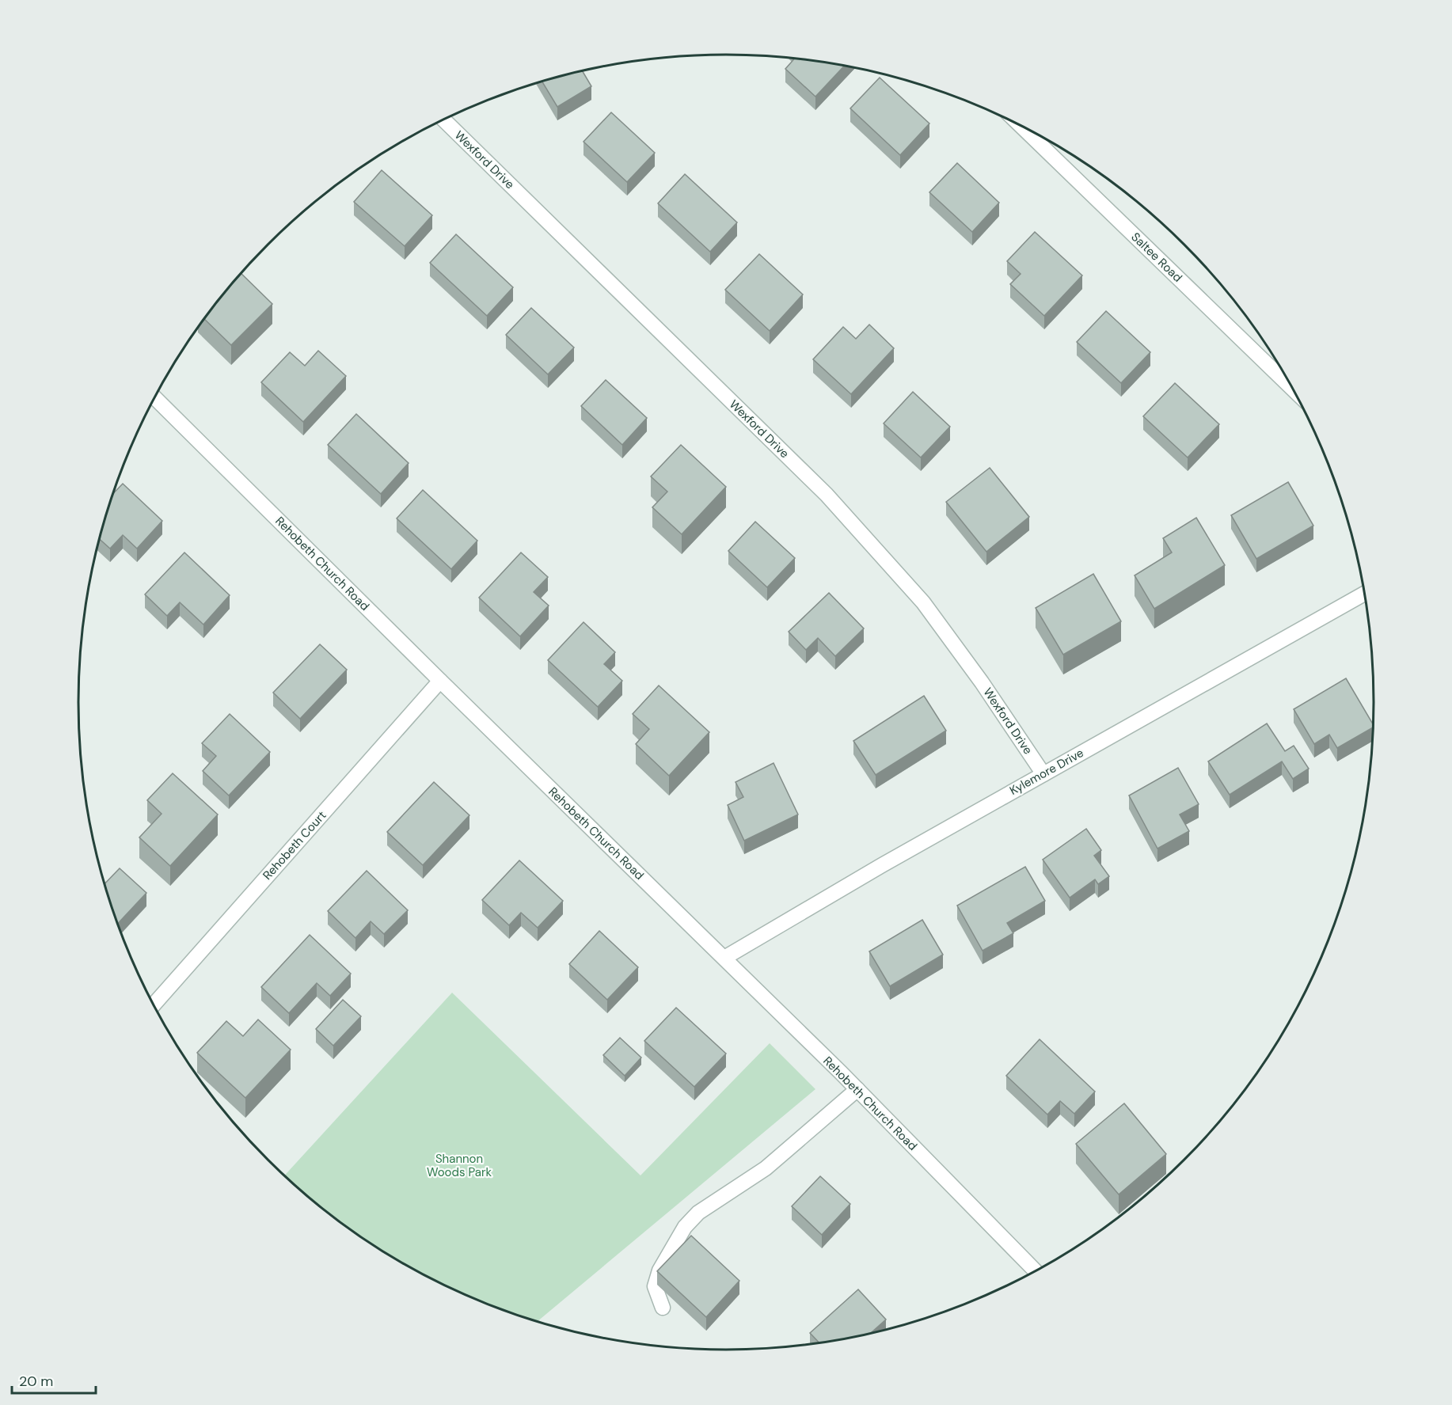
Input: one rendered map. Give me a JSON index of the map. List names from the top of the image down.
{
  "streets": {
    "street": [
      "Wexford Drive",
      "Saltee Road",
      "Rehobeth Church Road",
      "Kylemore Drive",
      "Rehobeth Court"
    ]
  },
  "crossings": [
    ["Wexford Drive", "Kylemore Drive"],
    ["Rehobeth Church Road", "Kylemore Drive"],
    ["Rehobeth Church Road", "Rehobeth Court"]
  ],
  "parks": ["Shannon Woods Park"],
  "scale_bar": "20 m"
}
